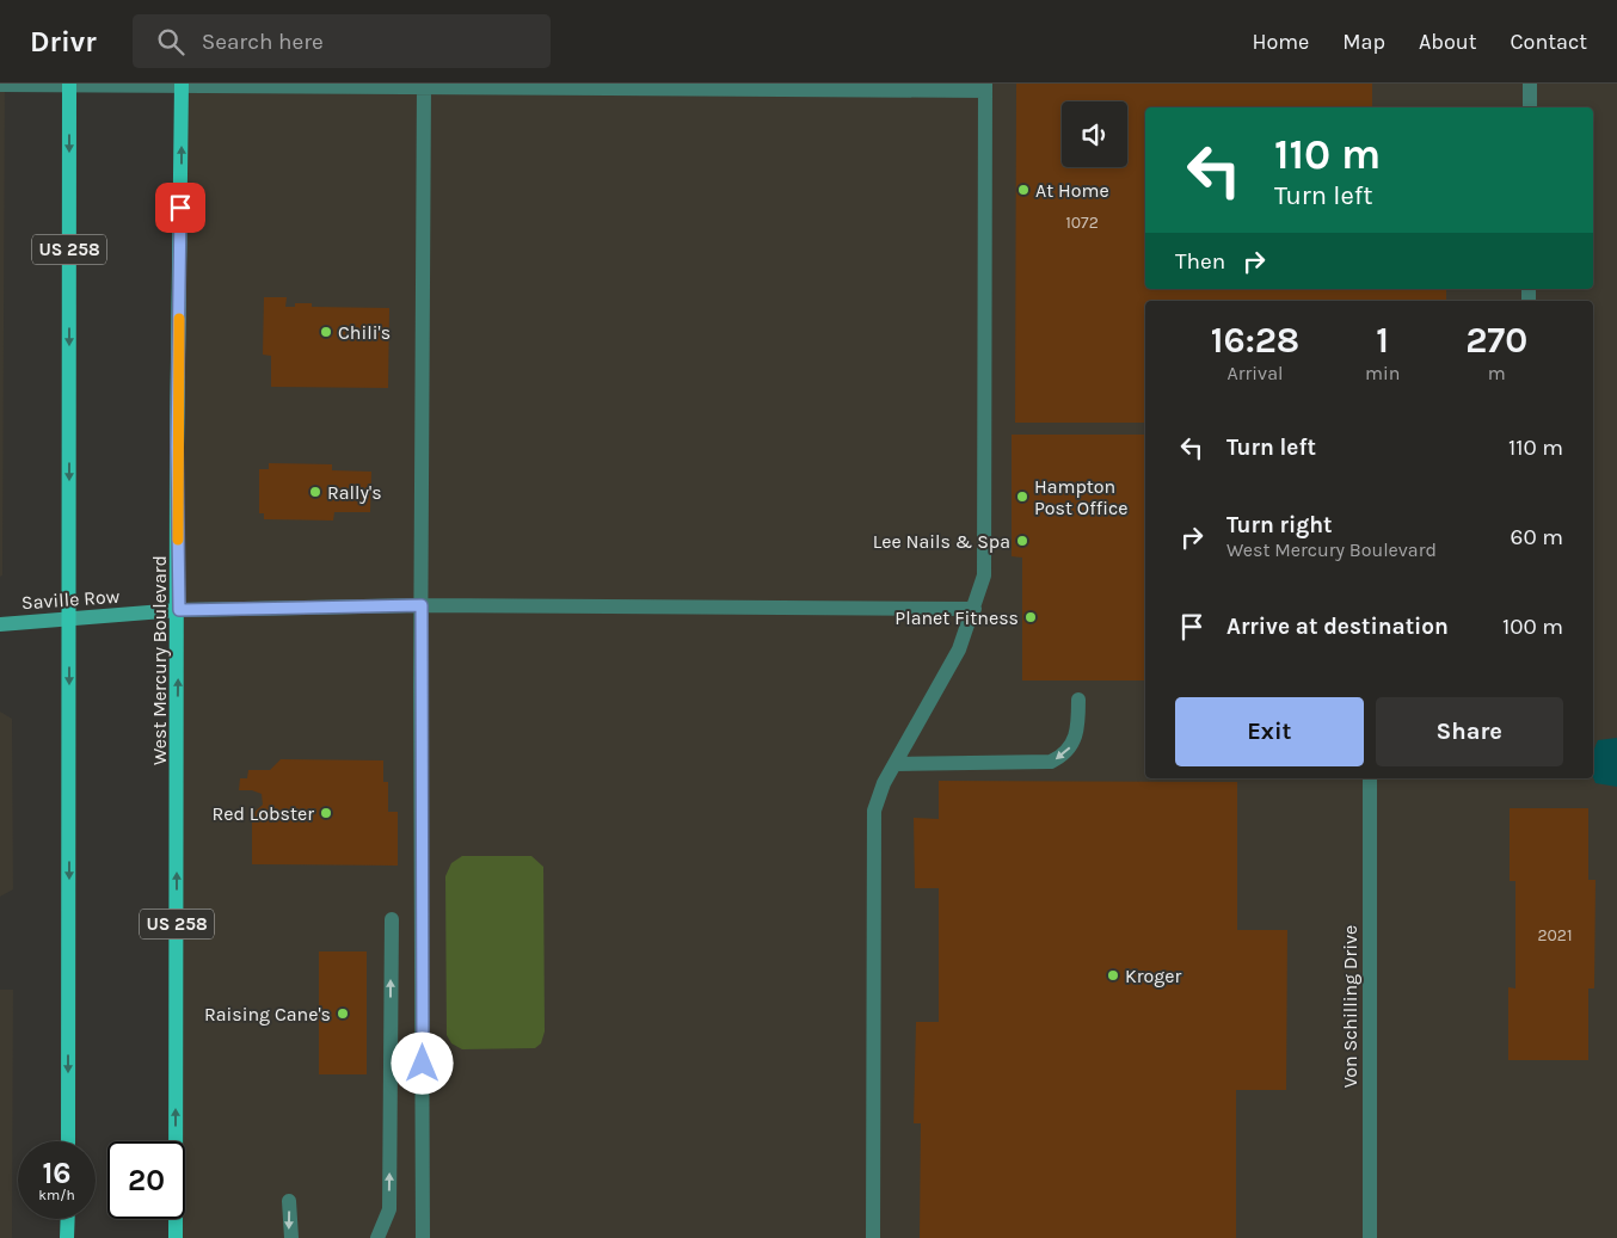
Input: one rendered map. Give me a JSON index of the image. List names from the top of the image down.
{
  "streets": {
    "main road": ["US 258", "West Mercury Boulevard"],
    "street": ["Saville Row", "Von Schilling Drive"]
  },
  "crossings": [
    ["US 258", "Saville Row"],
    ["Saville Row", "West Mercury Boulevard"]
  ],
  "places": [
    "At Home",
    "Chili's",
    "Rally's",
    "Hampton Post Office",
    "Lee Nails & Spa",
    "Planet Fitness",
    "Red Lobster",
    "Kroger",
    "Raising Cane's"
  ],
  "house_numbers": ["1072", "2021"],
  "page": {
    "header": "Drivr",
    "search": "Search here",
    "nav": [
      "Home",
      "Map",
      "About",
      "Contact"
    ],
    "turn": ["110 m", "Turn left"],
    "then": "Then",
    "eta": [
      "16:28",
      "Arrival",
      "1",
      "min",
      "270",
      "m"
    ],
    "list": [
      {
        "name": "Turn left",
        "value": "110 m"
      },
      {
        "name": "Turn right",
        "note": "West Mercury Boulevard",
        "value": "60 m"
      },
      {
        "name": "Arrive at destination",
        "value": "100 m"
      }
    ],
    "buttons": ["Exit", "Share"],
    "speed": "16 km/h",
    "limit": "20"
  }
}
